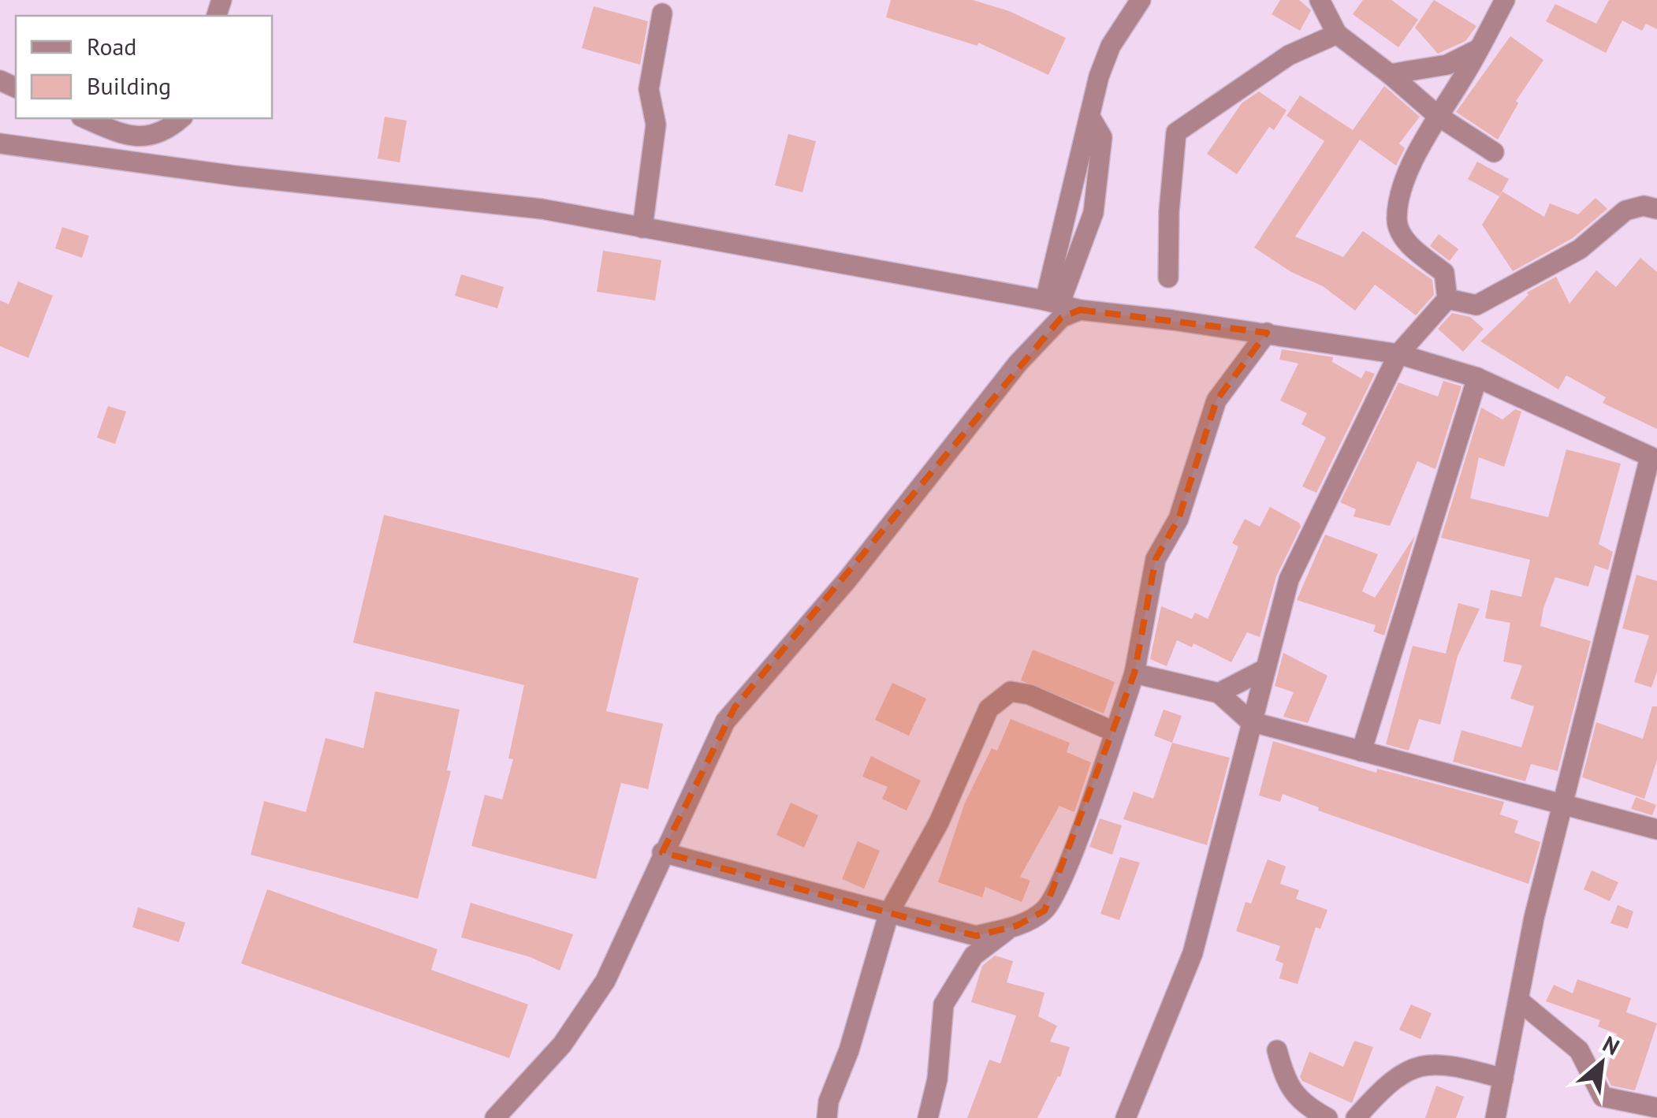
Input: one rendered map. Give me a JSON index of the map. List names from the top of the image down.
{
  "legend": ["Road", "Building"],
  "north": "top right"
}
